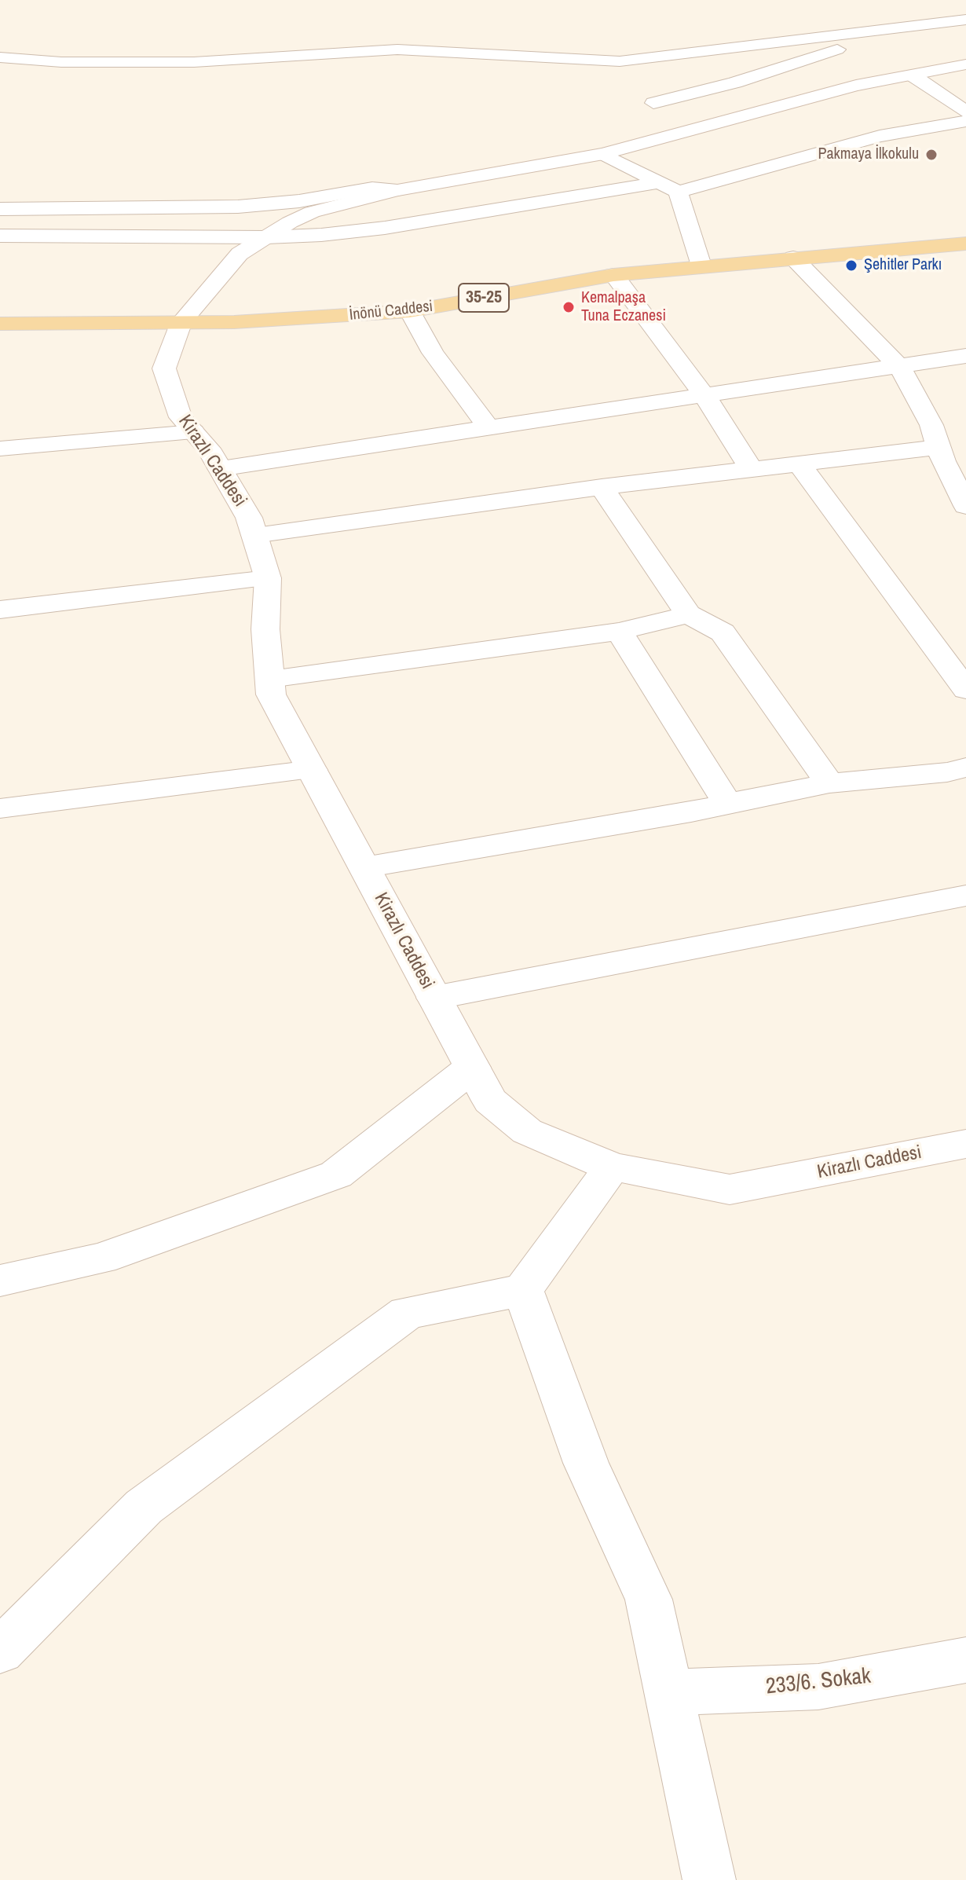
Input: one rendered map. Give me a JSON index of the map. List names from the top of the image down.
{
  "streets": {
    "main road": ["35-25", "İnönü Caddesi"],
    "street": ["Kirazlı Caddesi", "233/6. Sokak"]
  },
  "crossings": [
    ["İnönü Caddesi", "Kirazlı Caddesi"]
  ],
  "places": ["Pakmaya İlkokulu", "Şehitler Parkı", "Kemalpaşa Tuna Eczanesi"]
}
